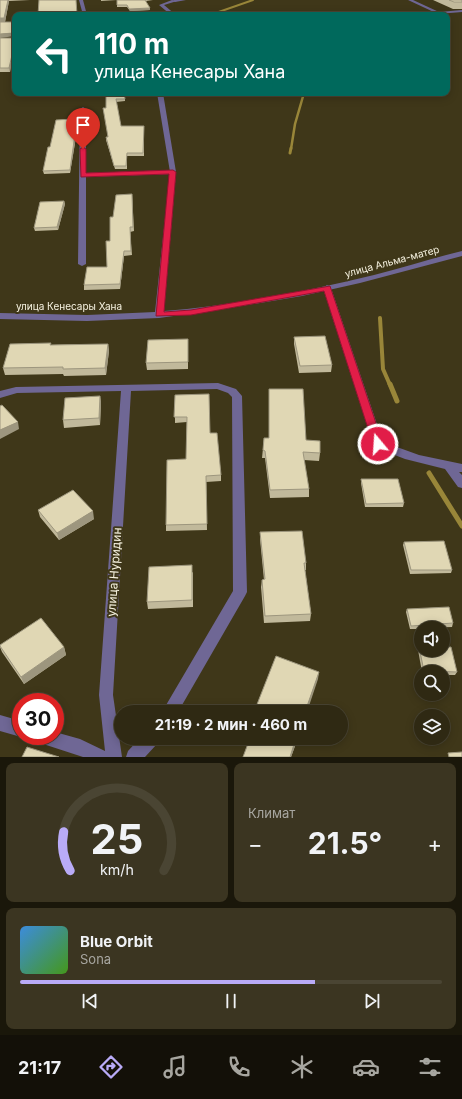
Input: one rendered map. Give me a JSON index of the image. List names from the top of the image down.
{
  "streets": {
    "street": ["улица Альма-матер", "улица Кенесары Хана", "улица Нуридин"]
  },
  "crossings": [
    ["улица Альма-матер", "улица Кенесары Хана"]
  ],
  "page": {
    "turn": ["110 m", "улица Кенесары Хана"],
    "limit": "30",
    "trip": "21:19 · 2 мин · 460 m",
    "tile": "Климат",
    "heat": ["−", "21.5°", "+"],
    "song": ["Blue Orbit", "Sona"],
    "tabs": "21:17",
    "gauge": ["25", "km/h"]
  }
}
